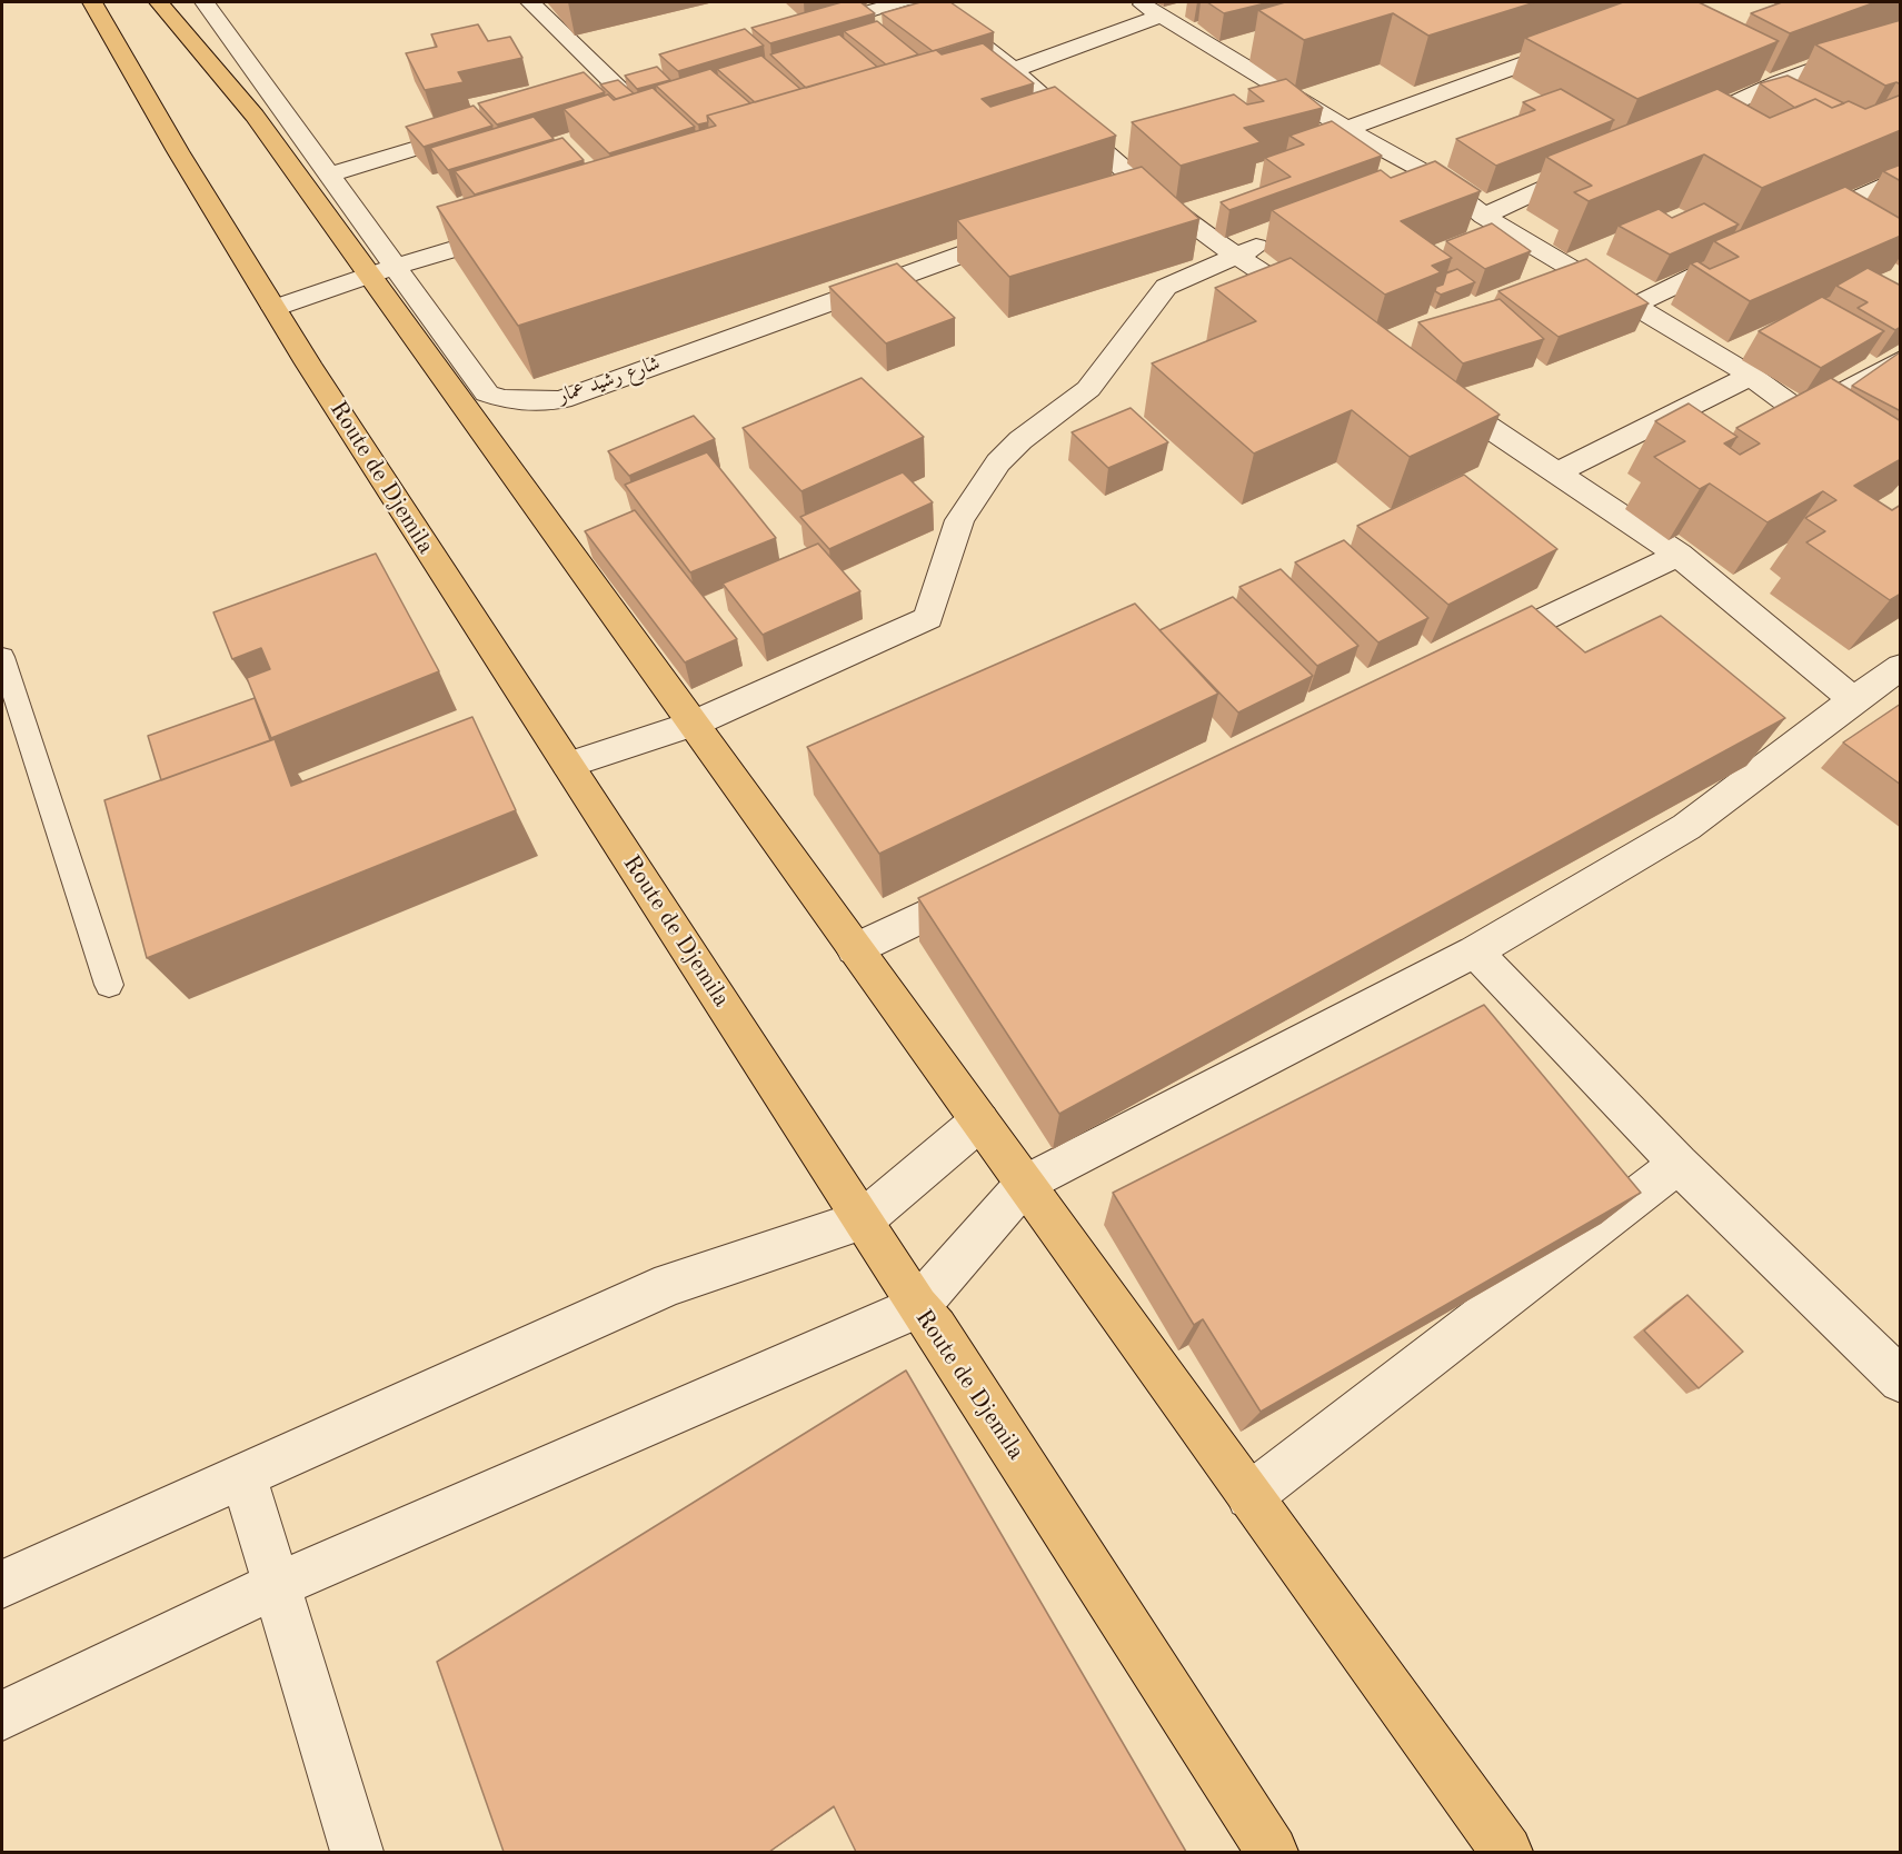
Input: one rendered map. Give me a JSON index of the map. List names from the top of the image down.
{
  "streets": {
    "main road": ["Route de Djemila"],
    "street": ["شارع رشيد عمار"]
  }
}
